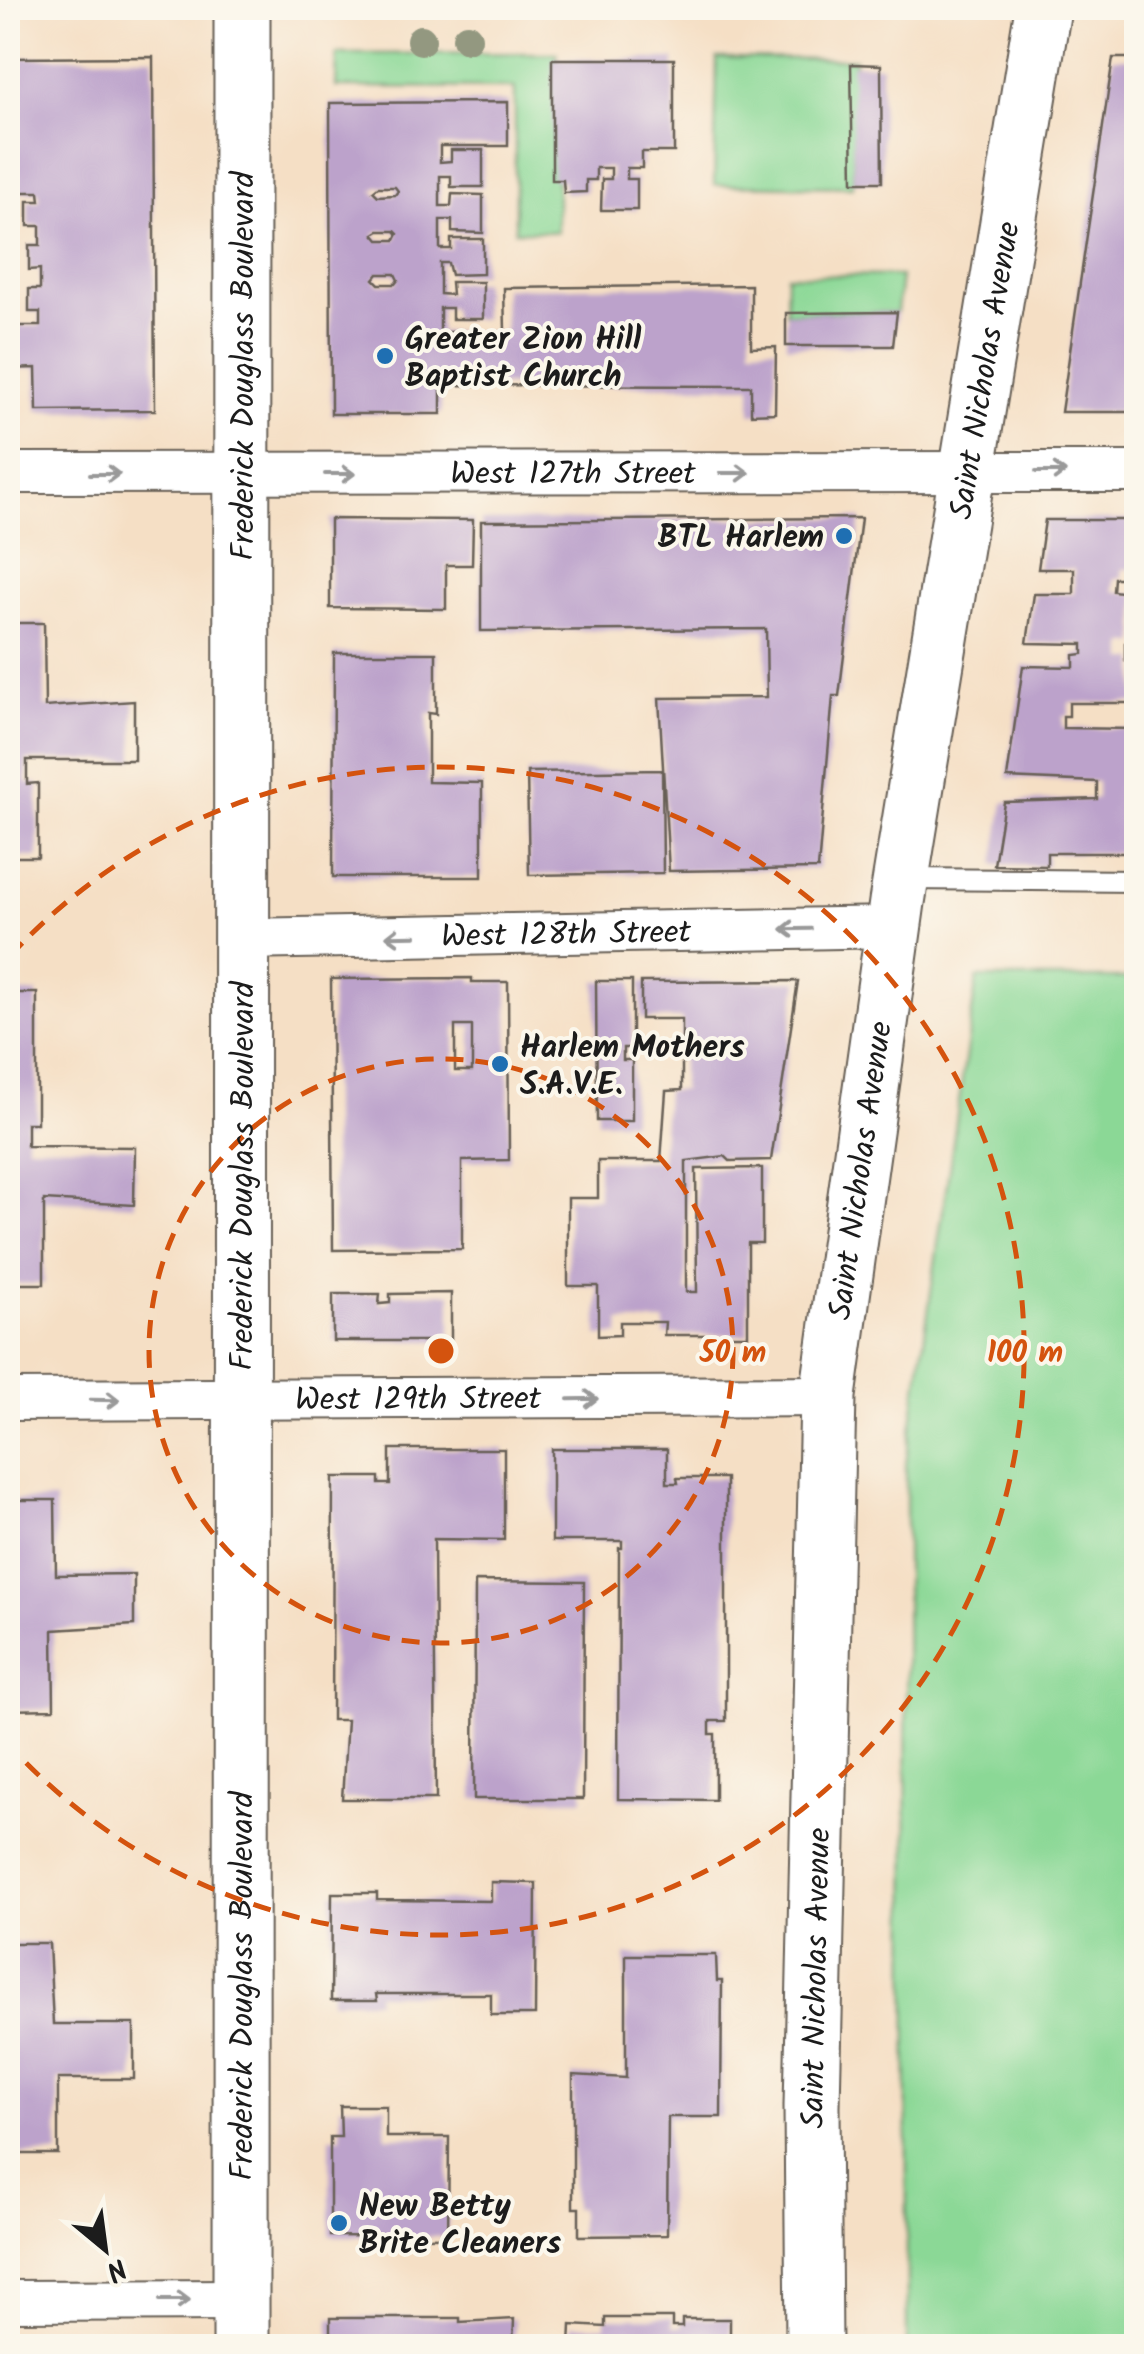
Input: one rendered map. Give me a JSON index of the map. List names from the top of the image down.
{
  "streets": {
    "main road": ["Frederick Douglass Boulevard", "Saint Nicholas Avenue"],
    "street": ["West 127th Street", "West 128th Street", "West 129th Street"]
  },
  "crossings": [
    ["Frederick Douglass Boulevard", "West 127th Street"],
    ["Frederick Douglass Boulevard", "West 128th Street"],
    ["Frederick Douglass Boulevard", "West 129th Street"],
    ["Saint Nicholas Avenue", "West 127th Street"],
    ["Saint Nicholas Avenue", "West 128th Street"],
    ["Saint Nicholas Avenue", "West 129th Street"]
  ],
  "one_way": ["West 127th Street", "West 128th Street", "West 129th Street"],
  "places": [
    "Greater Zion Hill Baptist Church",
    "BTL Harlem",
    "Harlem Mothers S.A.V.E.",
    "New Betty Brite Cleaners"
  ],
  "north": "bottom right",
  "rings": ["50 m", "100 m"]
}
